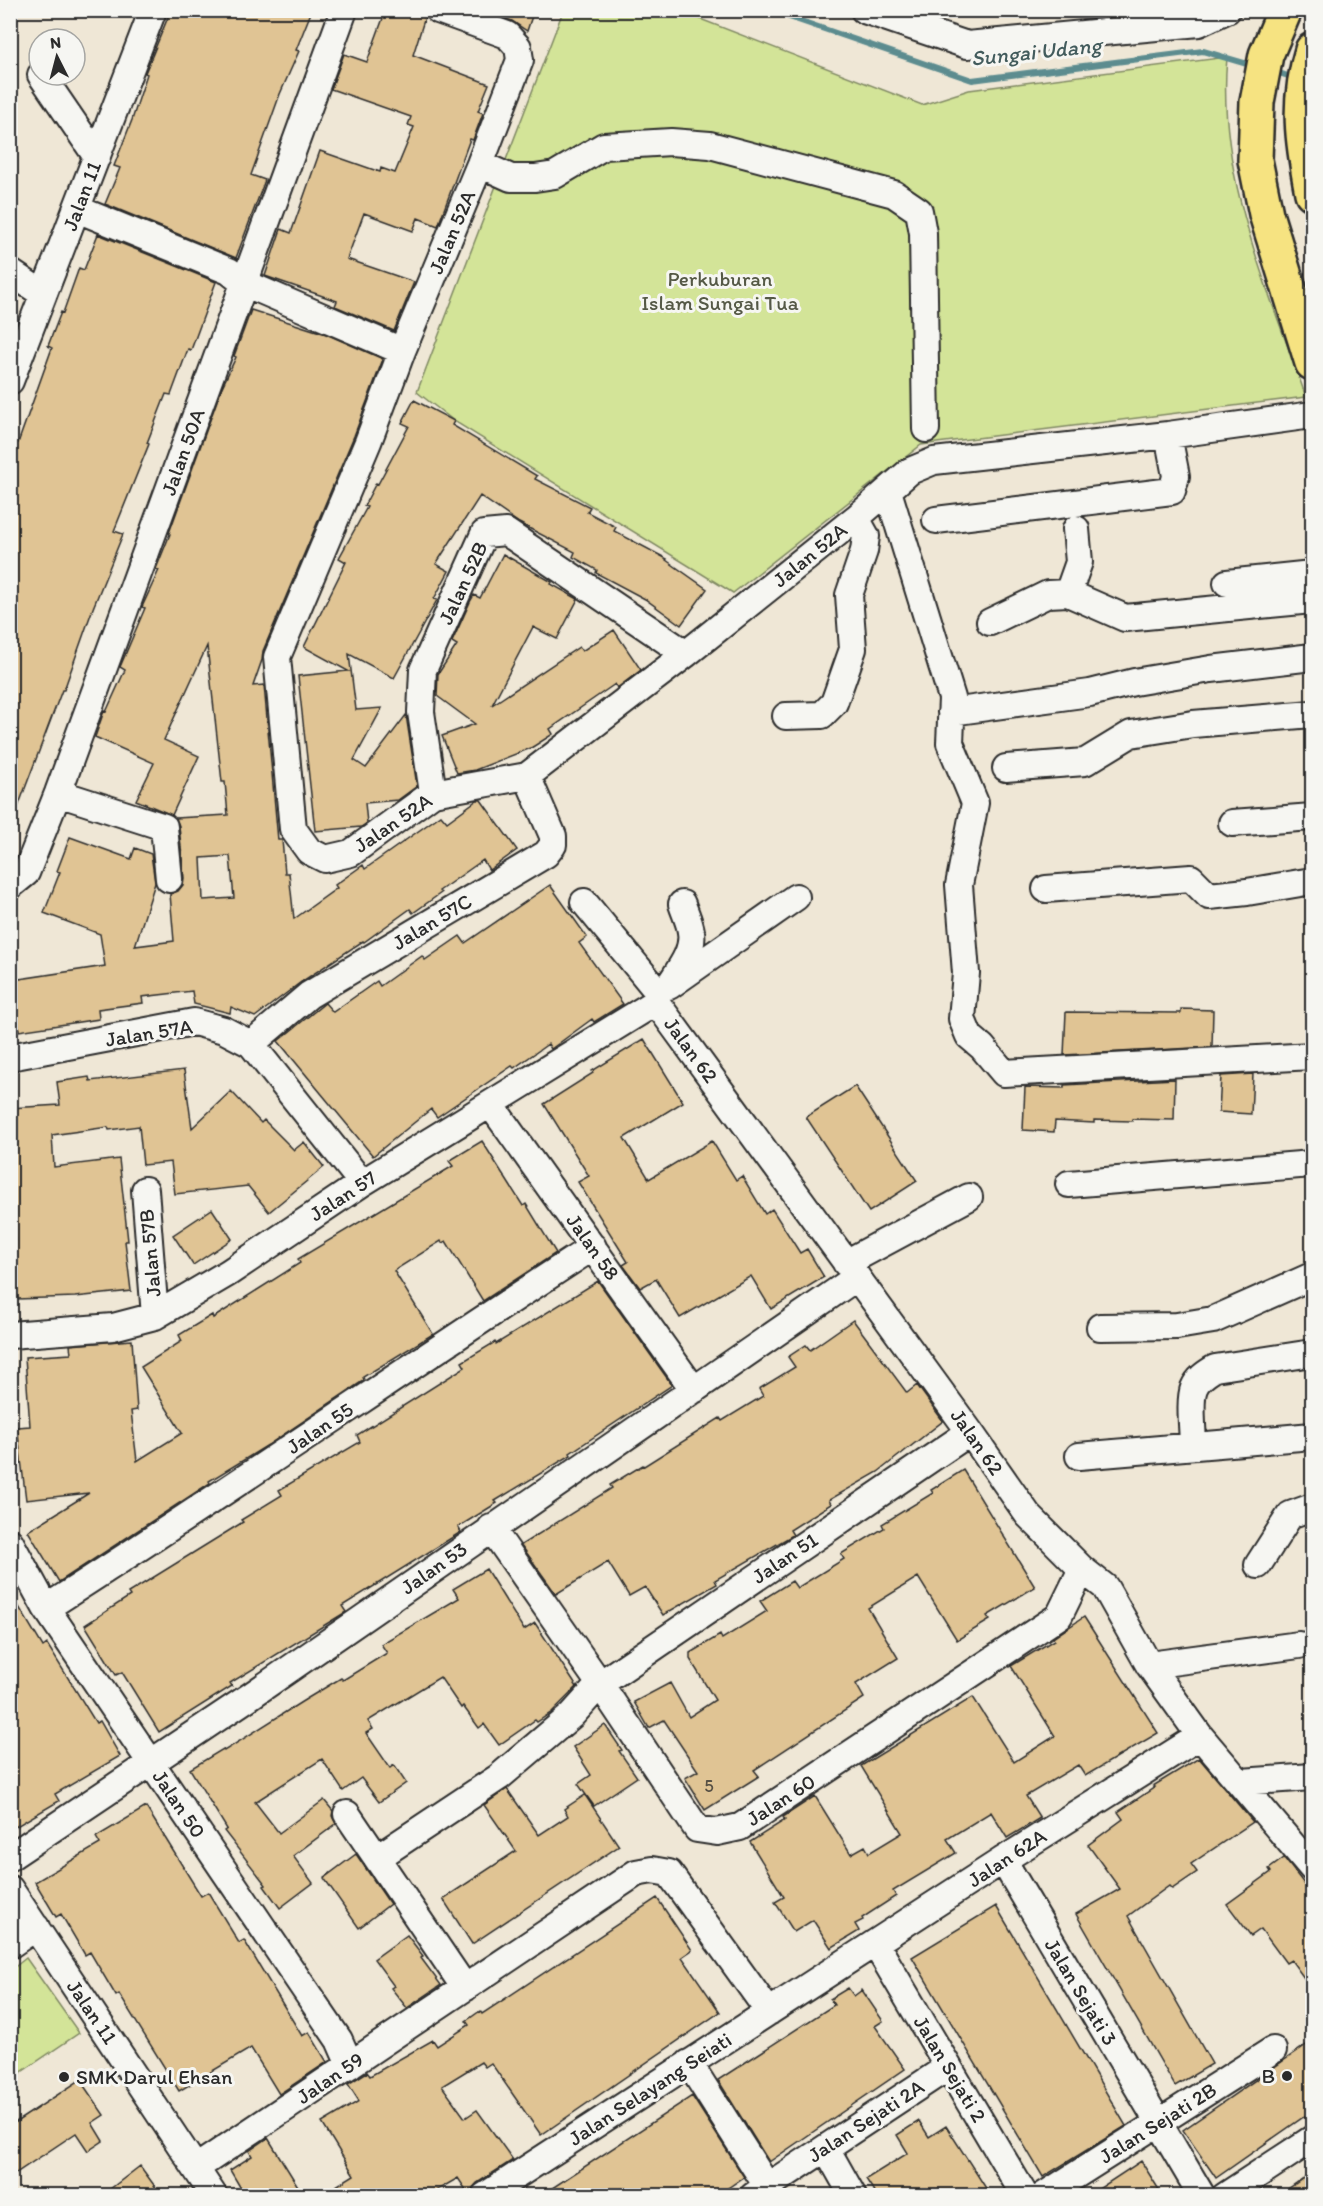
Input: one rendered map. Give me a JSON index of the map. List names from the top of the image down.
{
  "streets": {
    "street": [
      "Jalan 11",
      "Jalan 52A",
      "Jalan 50A",
      "Jalan 52B",
      "Jalan 57C",
      "Jalan 57A",
      "Jalan 62",
      "Jalan 57",
      "Jalan 58",
      "Jalan 57B",
      "Jalan 55",
      "Jalan 51",
      "Jalan 53",
      "Jalan 60",
      "Jalan 50",
      "Jalan 62A",
      "Jalan Sejati 3",
      "Jalan Sejati 2",
      "Jalan 59",
      "Jalan Selayang Seiati",
      "Jalan Sejati 2A",
      "Jalan Sejati 2B"
    ]
  },
  "crossings": [
    ["Jalan 11", "Jalan 59"],
    ["Jalan 52A", "Jalan 52B"],
    ["Jalan 52A", "Jalan 57C"],
    ["Jalan 57C", "Jalan 57A"],
    ["Jalan 57A", "Jalan 57"],
    ["Jalan 62", "Jalan 57"],
    ["Jalan 62", "Jalan 51"],
    ["Jalan 62", "Jalan 53"],
    ["Jalan 62", "Jalan 60"],
    ["Jalan 62", "Jalan 62A"],
    ["Jalan 57", "Jalan 58"],
    ["Jalan 57", "Jalan 57B"],
    ["Jalan 58", "Jalan 55"],
    ["Jalan 58", "Jalan 53"],
    ["Jalan 55", "Jalan 50"],
    ["Jalan 51", "Jalan 60"],
    ["Jalan 53", "Jalan 60"],
    ["Jalan 53", "Jalan 50"],
    ["Jalan 50", "Jalan 59"],
    ["Jalan 62A", "Jalan Sejati 3"],
    ["Jalan 62A", "Jalan Sejati 2"],
    ["Jalan 62A", "Jalan Selayang Seiati"],
    ["Jalan Sejati 3", "Jalan Sejati 2B"],
    ["Jalan Sejati 2", "Jalan Sejati 2A"],
    ["Jalan 59", "Jalan Selayang Seiati"]
  ],
  "water": ["Sungai Udang"],
  "parks": ["Perkuburan Islam Sungai Tua"],
  "places": ["B", "SMK Darul Ehsan"],
  "house_numbers": ["5"],
  "north": "top"
}
